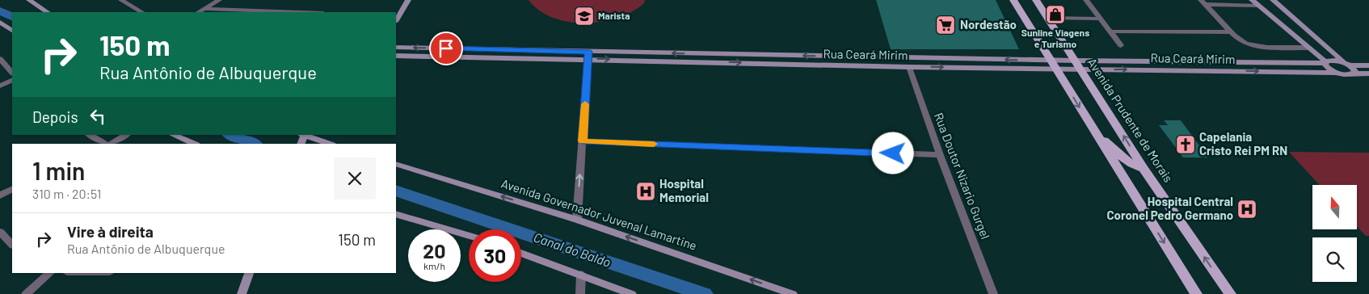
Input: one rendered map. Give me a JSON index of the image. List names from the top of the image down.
{
  "streets": {
    "main road": ["Avenida Prudente de Morais"],
    "street": ["Rua Ceará Mirim", "Rua Doutor Nizario Gurgel", "Avenida Governador Juvenal Lamartine"]
  },
  "crossings": [
    ["Rua Ceará Mirim", "Avenida Prudente de Morais"],
    ["Rua Ceará Mirim", "Rua Doutor Nizario Gurgel"]
  ],
  "water": ["Canal do Baldo"],
  "places": {
    "shop": ["Sunline Viagens e Turismo"],
    "school or university": ["Marista"],
    "supermarket": ["Nordestão"],
    "church": ["Capelania Cristo Rei PM RN"],
    "hospital": ["Hospital Memorial", "Hospital Central Coronel Pedro Germano"]
  },
  "north": "top",
  "page": {
    "turn": ["150 m", "Rua Antônio de Albuquerque"],
    "then": "Depois",
    "heading": ["1 min", "310 m · 20:51"],
    "list": [
      {
        "name": "Vire à direita",
        "note": "Rua Antônio de Albuquerque",
        "value": "150 m"
      }
    ],
    "speed": "20 km/h",
    "limit": "30"
  }
}
